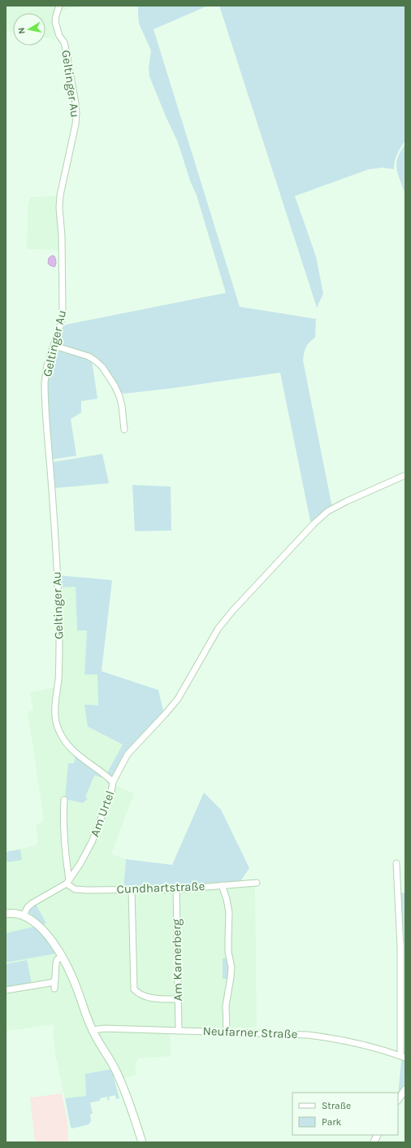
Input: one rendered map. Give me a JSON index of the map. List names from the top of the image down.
{
  "streets": {
    "street": [
      "Geltinger Au",
      "Am Urtel",
      "Cundhartstraße",
      "Am Karnerberg",
      "Neufarner Straße"
    ]
  },
  "crossings": [
    ["Geltinger Au", "Am Urtel"],
    ["Am Urtel", "Cundhartstraße"],
    ["Cundhartstraße", "Am Karnerberg"],
    ["Am Karnerberg", "Neufarner Straße"]
  ],
  "legend": ["Straße", "Park"],
  "north": "left"
}
